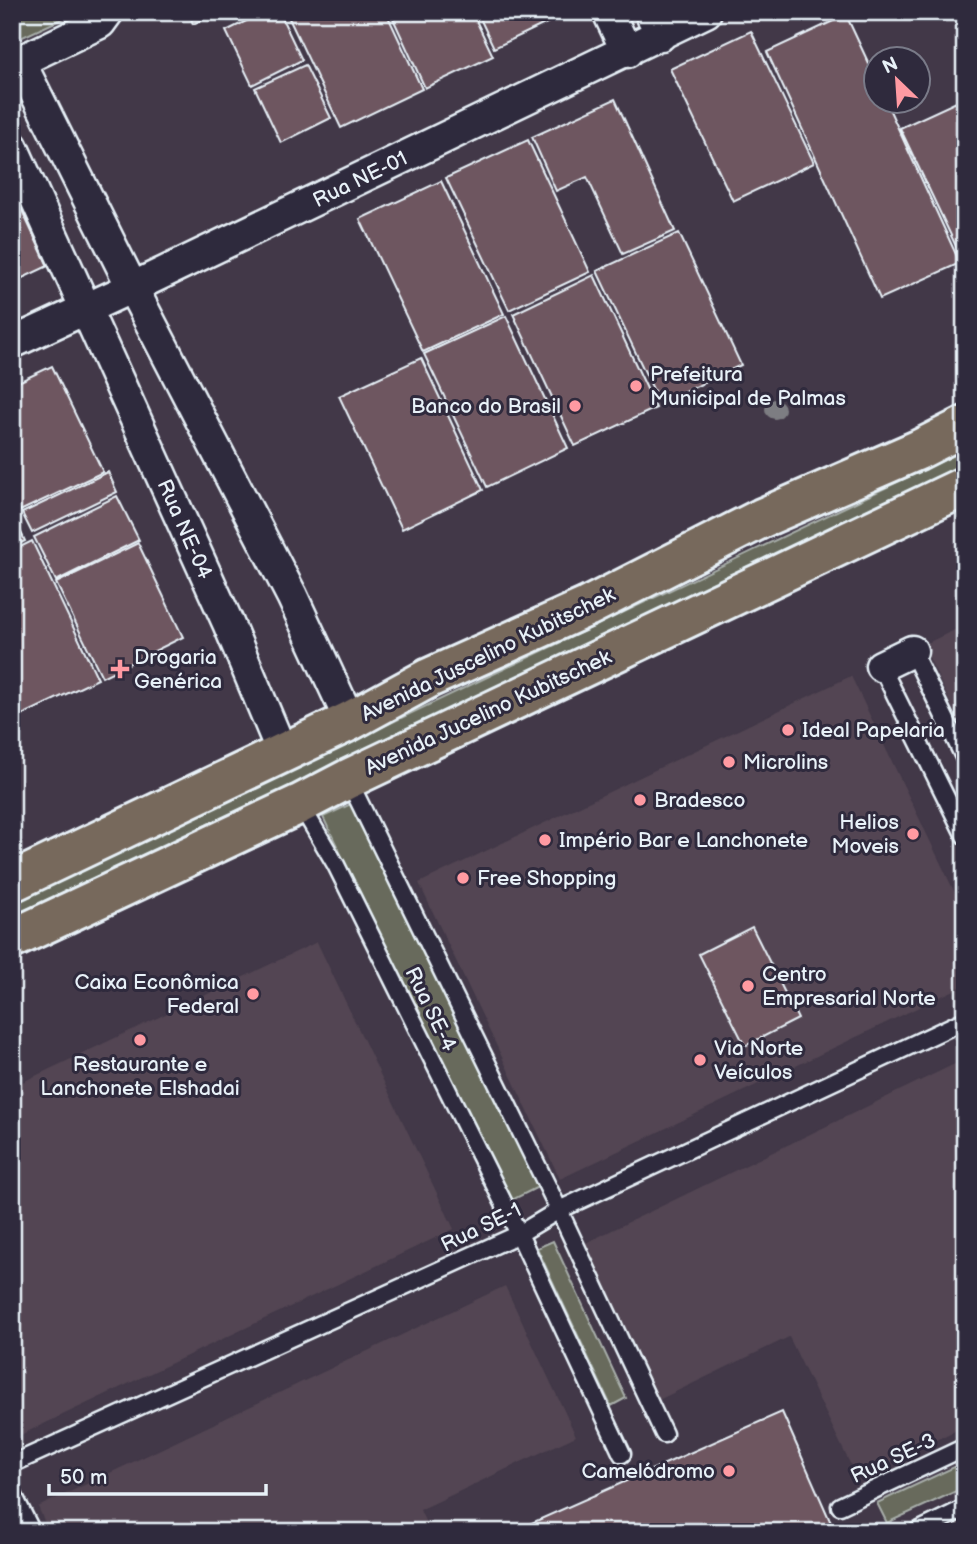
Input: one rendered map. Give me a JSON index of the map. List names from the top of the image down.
{
  "streets": {
    "main road": ["Avenida Juscelino Kubitschek", "Avenida Jucelino Kubitschek"],
    "street": ["Rua NE-01", "Rua NE-04"],
    "lane": ["Rua SE-4", "Rua SE-1", "Rua SE-3"]
  },
  "crossings": [
    ["Rua NE-01", "Rua NE-04"],
    ["Rua NE-04", "Avenida Juscelino Kubitschek"],
    ["Avenida Jucelino Kubitschek", "Rua SE-4"],
    ["Rua SE-4", "Rua SE-1"]
  ],
  "places": {
    "other": [
      "Prefeitura Municipal de Palmas",
      "Banco do Brasil",
      "Ideal Papelaria",
      "Microlins",
      "Bradesco",
      "Helios Moveis",
      "Império Bar e Lanchonete",
      "Free Shopping",
      "Centro Empresarial Norte",
      "Caixa Econômica Federal",
      "Restaurante e Lanchonete Elshadai",
      "Via Norte Veículos",
      "Camelódromo"
    ],
    "health": ["Drogaria Genérica"]
  },
  "scale_bar": "50 m",
  "north": "top left"
}
